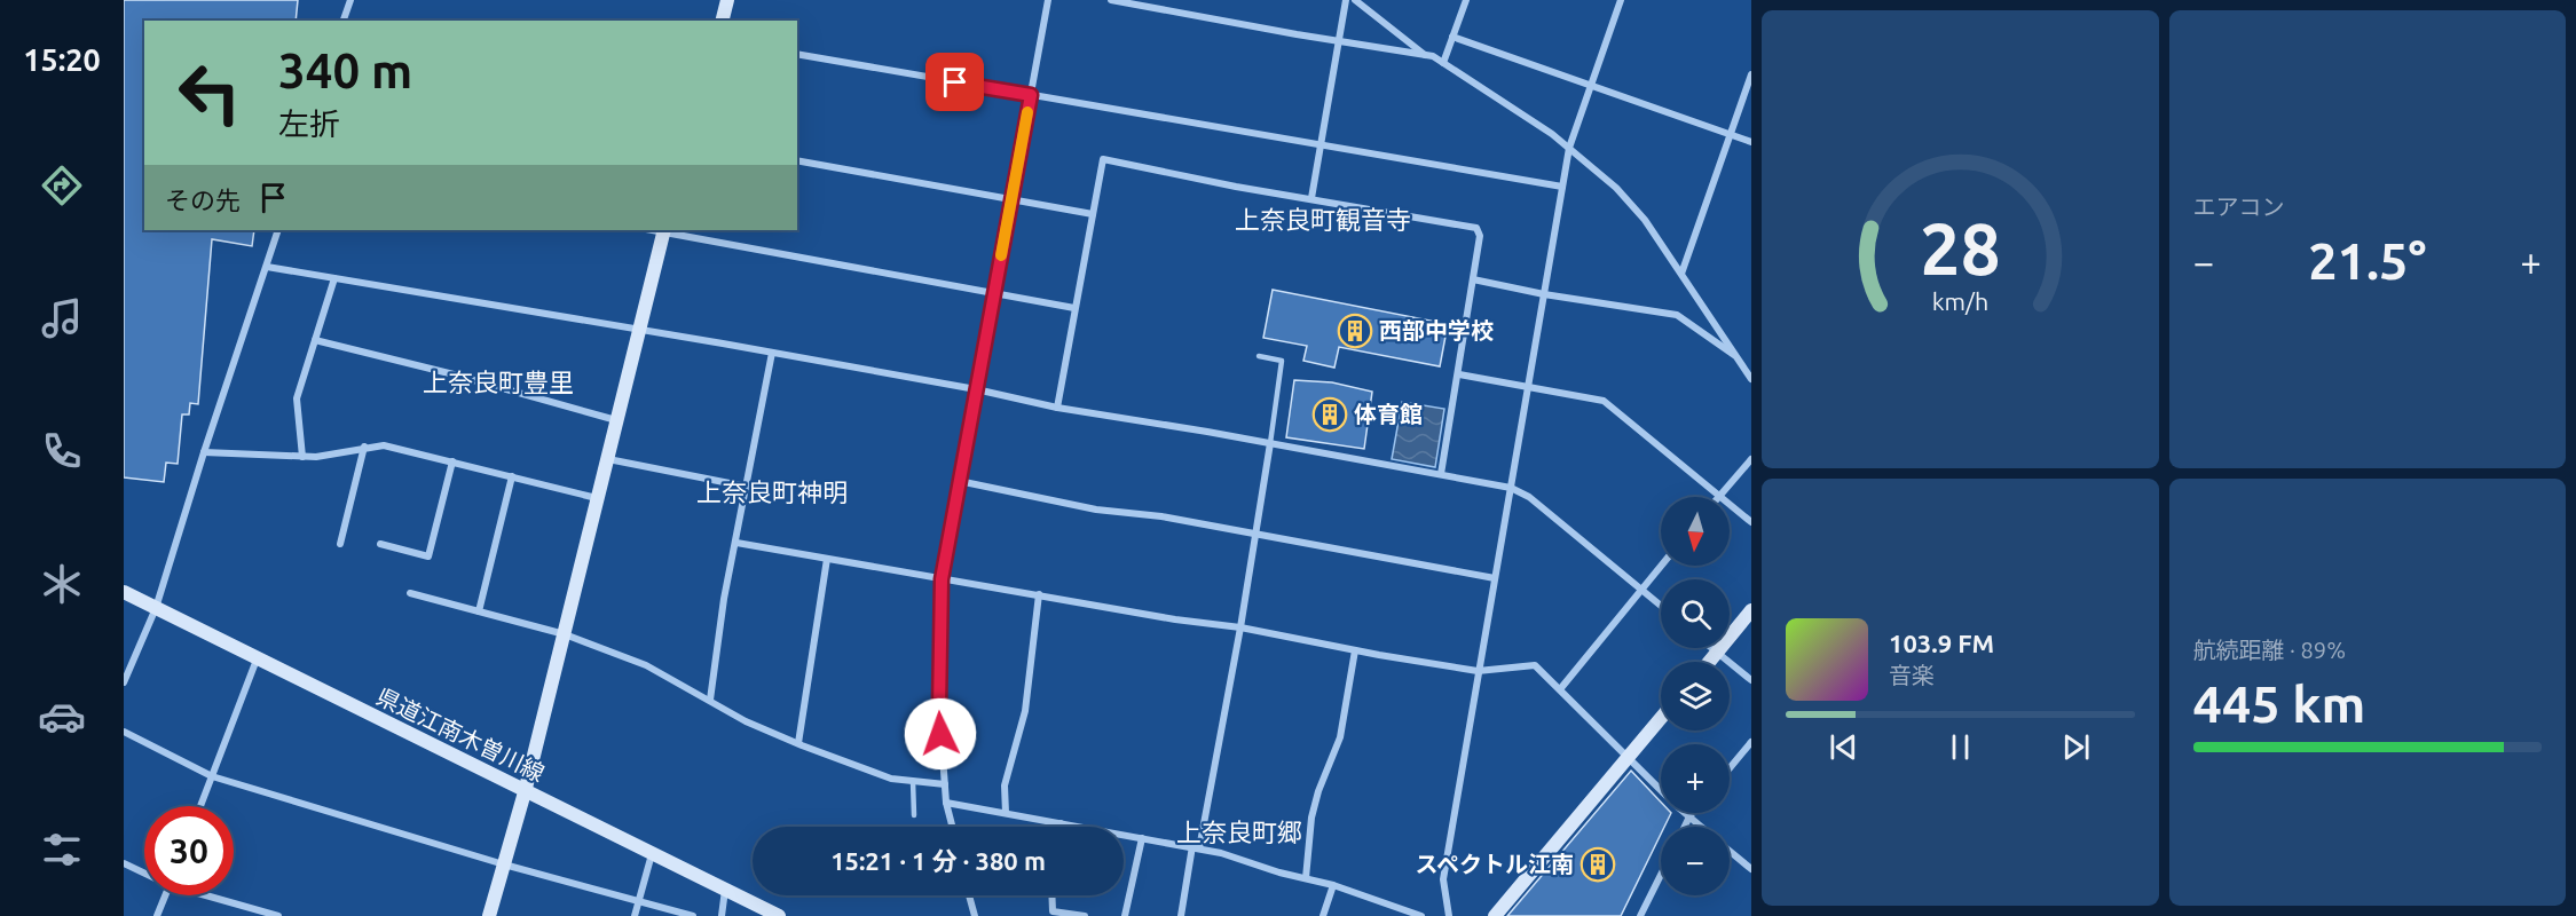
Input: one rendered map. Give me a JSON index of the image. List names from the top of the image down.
{
  "streets": {
    "main road": ["県道江南木曽川線"]
  },
  "districts": [
    "上奈良町観音寺",
    "上奈良町豊里",
    "上奈良町神明",
    "上奈良町郷"
  ],
  "places": {
    "building": ["西部中学校", "体育館", "スペクトル江南"]
  },
  "north": "bottom",
  "page": {
    "tabs": "15:20",
    "tile": [
      "エアコン",
      ["航続距離 · 89%", "445 km"]
    ],
    "turn": ["340 m", "左折"],
    "then": "その先",
    "heat": ["−", "21.5°", "+"],
    "map_buttons": ["+", "−"],
    "song": ["103.9 FM", "音楽"],
    "limit": "30",
    "trip": "15:21 · 1 分 · 380 m",
    "gauge": ["28", "km/h"]
  }
}
